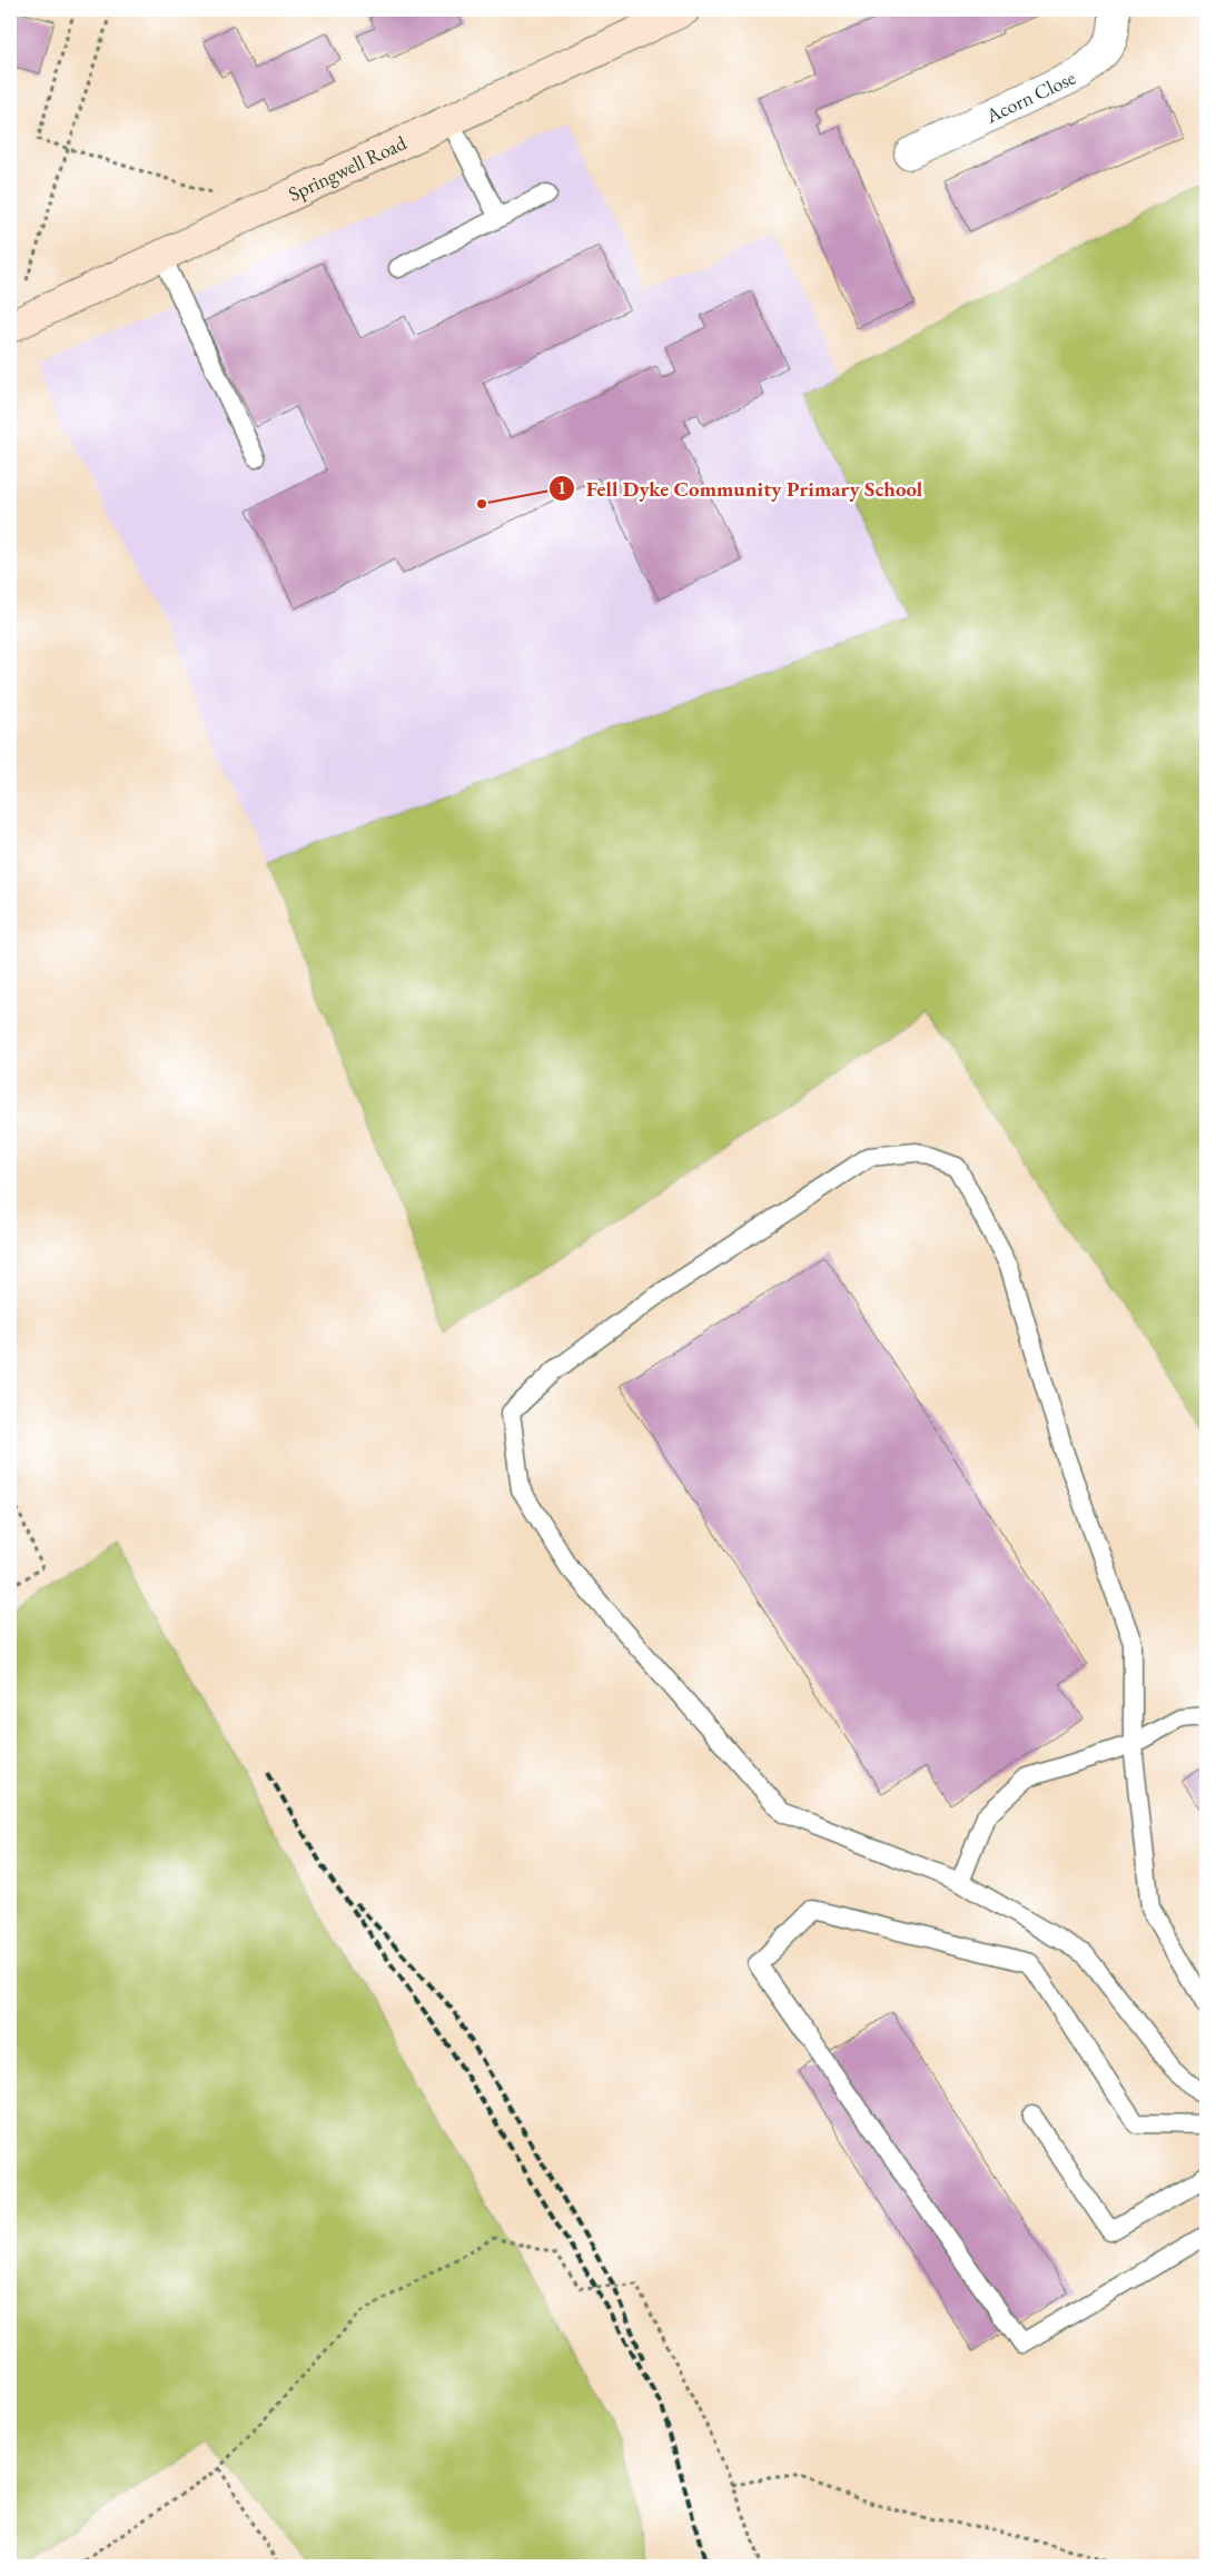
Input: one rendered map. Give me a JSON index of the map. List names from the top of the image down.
{
  "streets": {
    "main road": ["Springwell Road"],
    "street": ["Acorn Close"]
  },
  "places": ["Fell Dyke Community Primary School"]
}
